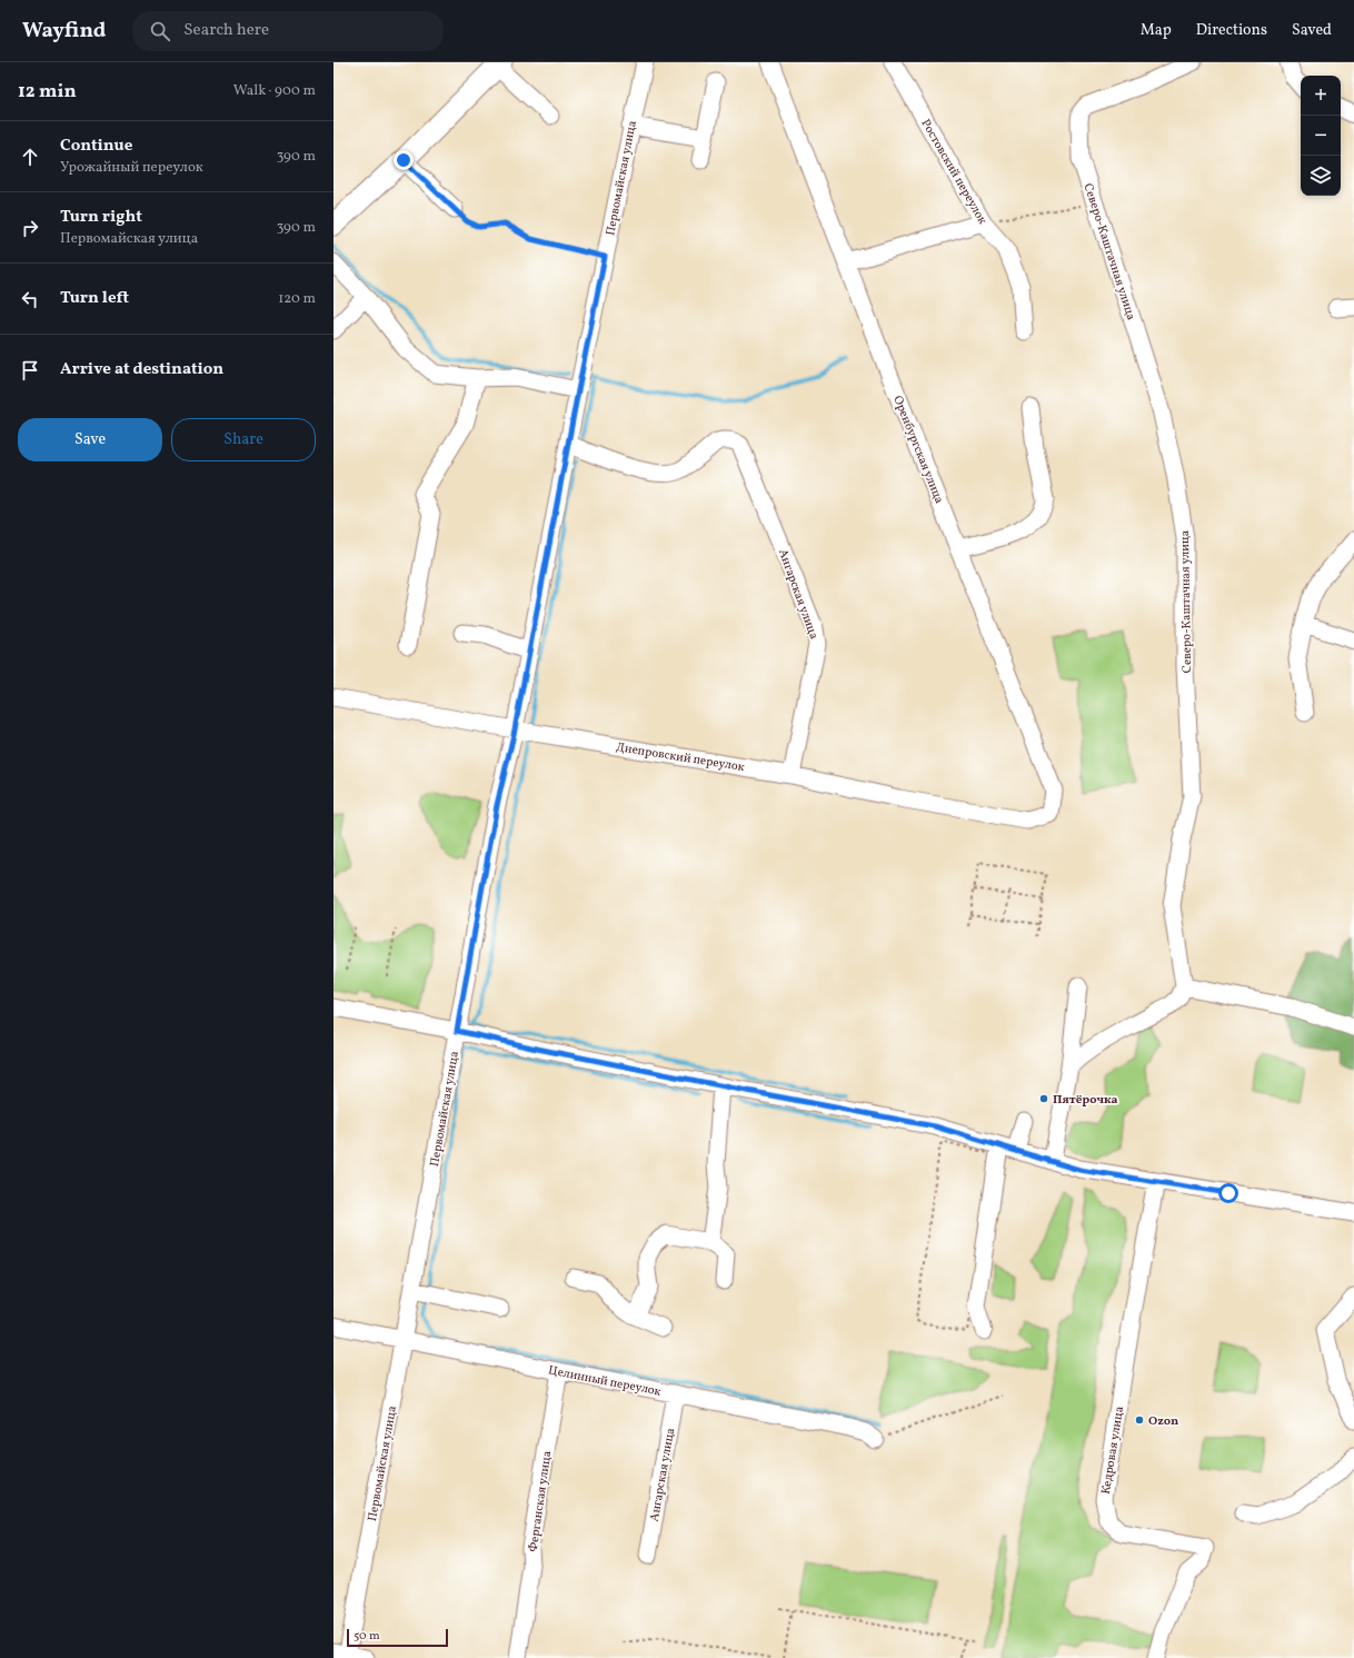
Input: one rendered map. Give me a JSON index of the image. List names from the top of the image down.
{
  "streets": {
    "street": [
      "Ростовский переулок",
      "Первомайская улица",
      "Северо-Каштачная улица",
      "Оренбургская улица",
      "Ангарская улица",
      "Днепровский переулок",
      "Целинный переулок",
      "Кедровая улица",
      "Ферганская улица"
    ]
  },
  "crossings": [
    ["Первомайская улица", "Ангарская улица"],
    ["Первомайская улица", "Днепровский переулок"],
    ["Первомайская улица", "Целинный переулок"],
    ["Оренбургская улица", "Днепровский переулок"],
    ["Ангарская улица", "Днепровский переулок"],
    ["Ангарская улица", "Целинный переулок"],
    ["Целинный переулок", "Ферганская улица"]
  ],
  "places": ["Пятёрочка", "Ozon"],
  "scale_bar": "50 m",
  "page": {
    "header": "Wayfind",
    "search": "Search here",
    "nav": ["Map", "Directions", "Saved"],
    "heading": ["12 min", "Walk · 900 m"],
    "map_buttons": ["+", "−"],
    "list": [
      ["Continue", "Урожайный переулок", "390 m"],
      ["Turn right", "Первомайская улица", "390 m"],
      ["Turn left", "120 m"],
      "Arrive at destination"
    ],
    "buttons": ["Save", "Share"],
    "scale": "50 m"
  }
}
